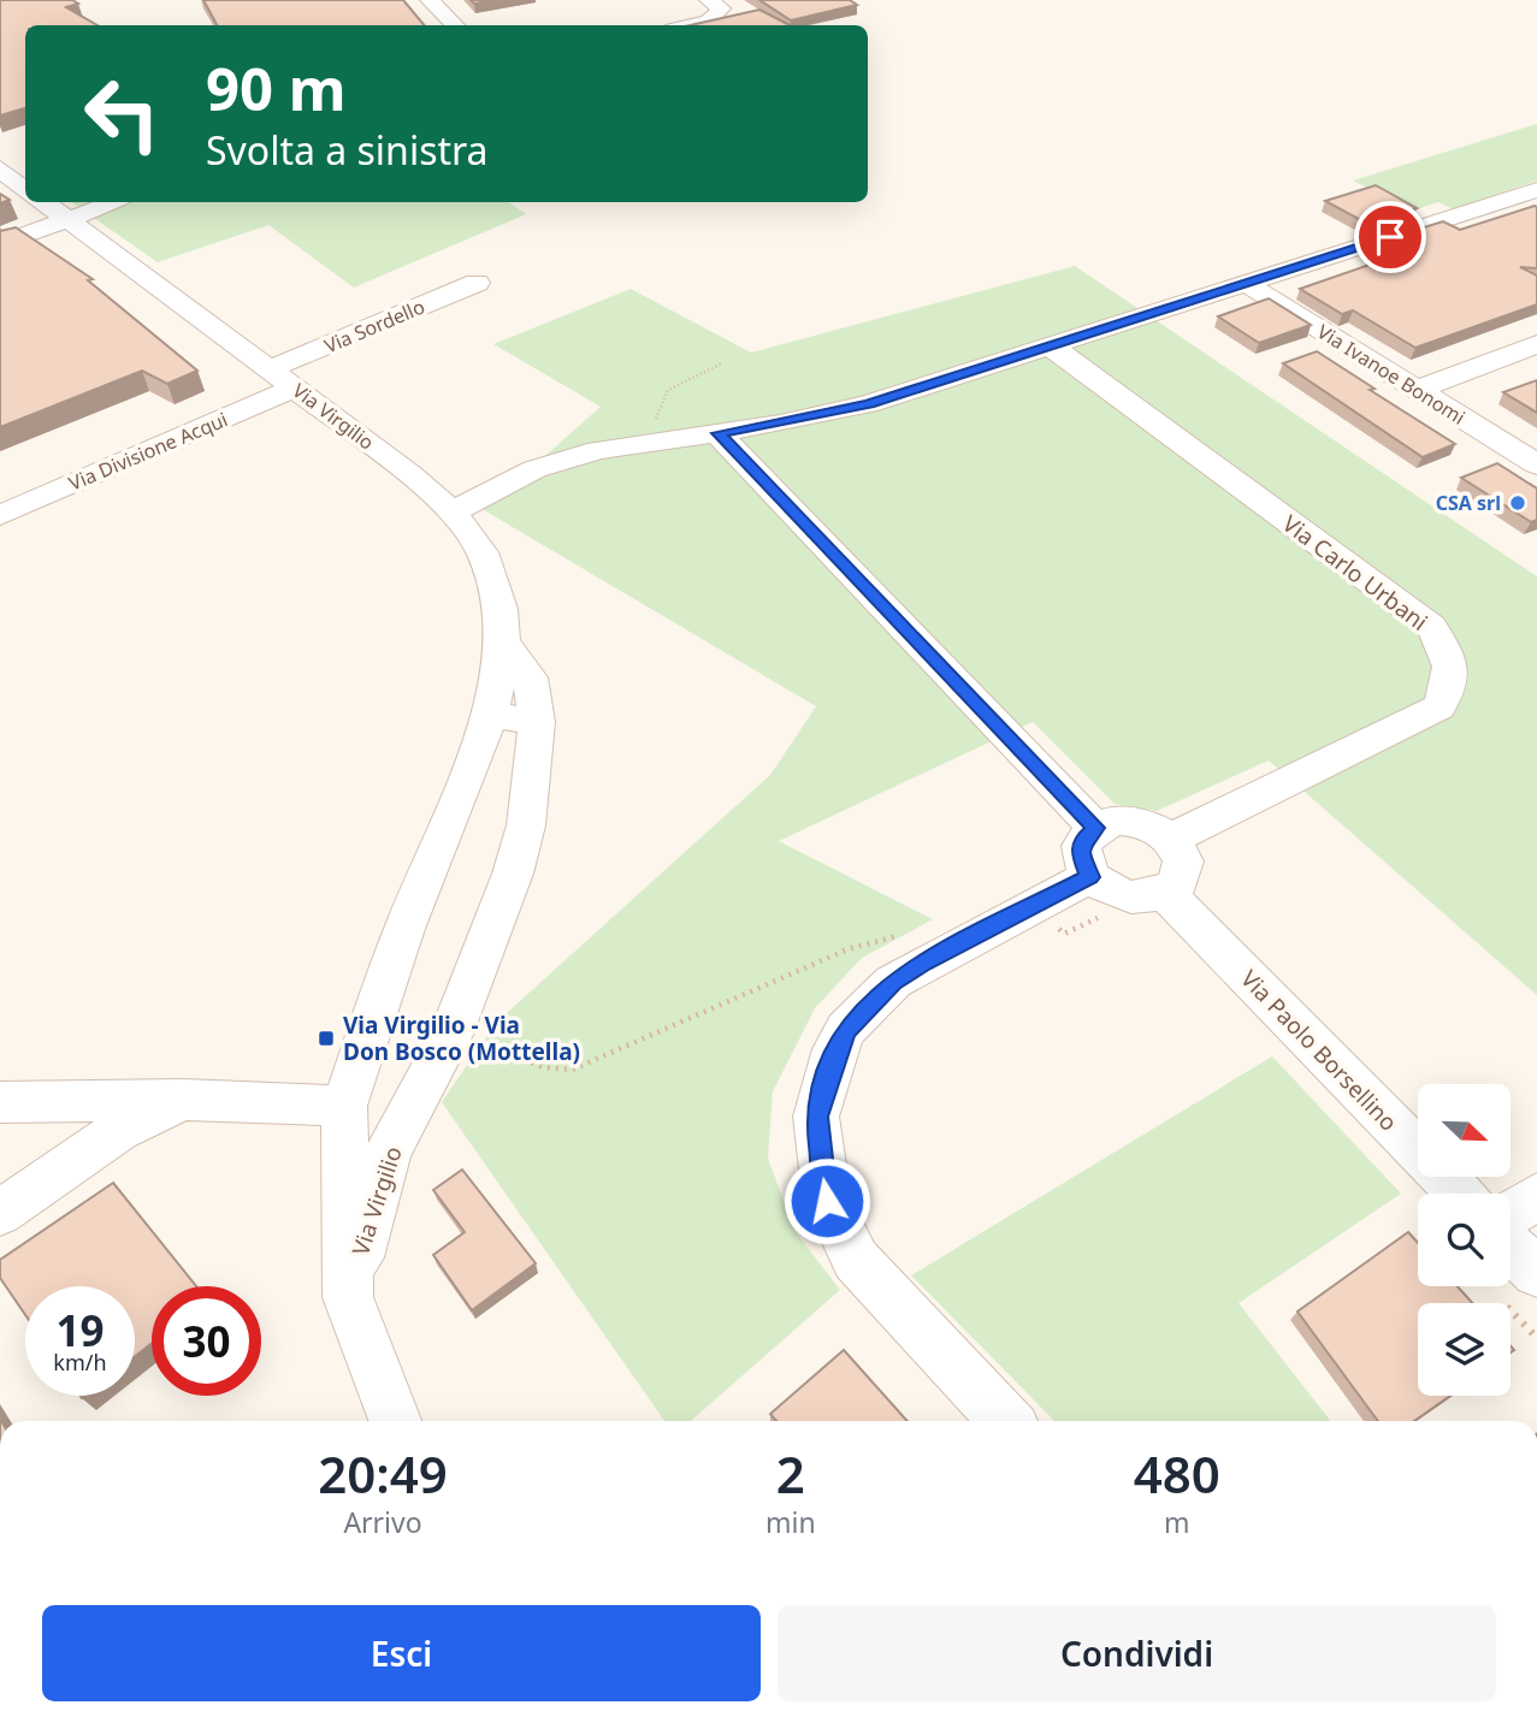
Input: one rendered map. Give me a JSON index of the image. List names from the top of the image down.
{
  "streets": {
    "street": [
      "Via Sordello",
      "Via Ivanoe Bonomi",
      "Via Virgilio",
      "Via Divisione Acqui",
      "Via Carlo Urbani",
      "Via Paolo Borsellino"
    ]
  },
  "crossings": [
    ["Via Sordello", "Via Virgilio"],
    ["Via Virgilio", "Via Divisione Acqui"],
    ["Via Carlo Urbani", "Via Paolo Borsellino"]
  ],
  "places": {
    "other": ["CSA srl"],
    "transit": ["Via Virgilio - Via Don Bosco (Mottella)"]
  },
  "north": "bottom right",
  "page": {
    "turn": ["90 m", "Svolta a sinistra"],
    "speed": "19 km/h",
    "limit": "30",
    "eta": [
      "20:49",
      "Arrivo",
      "2",
      "min",
      "480",
      "m"
    ],
    "buttons": ["Esci", "Condividi"]
  }
}
